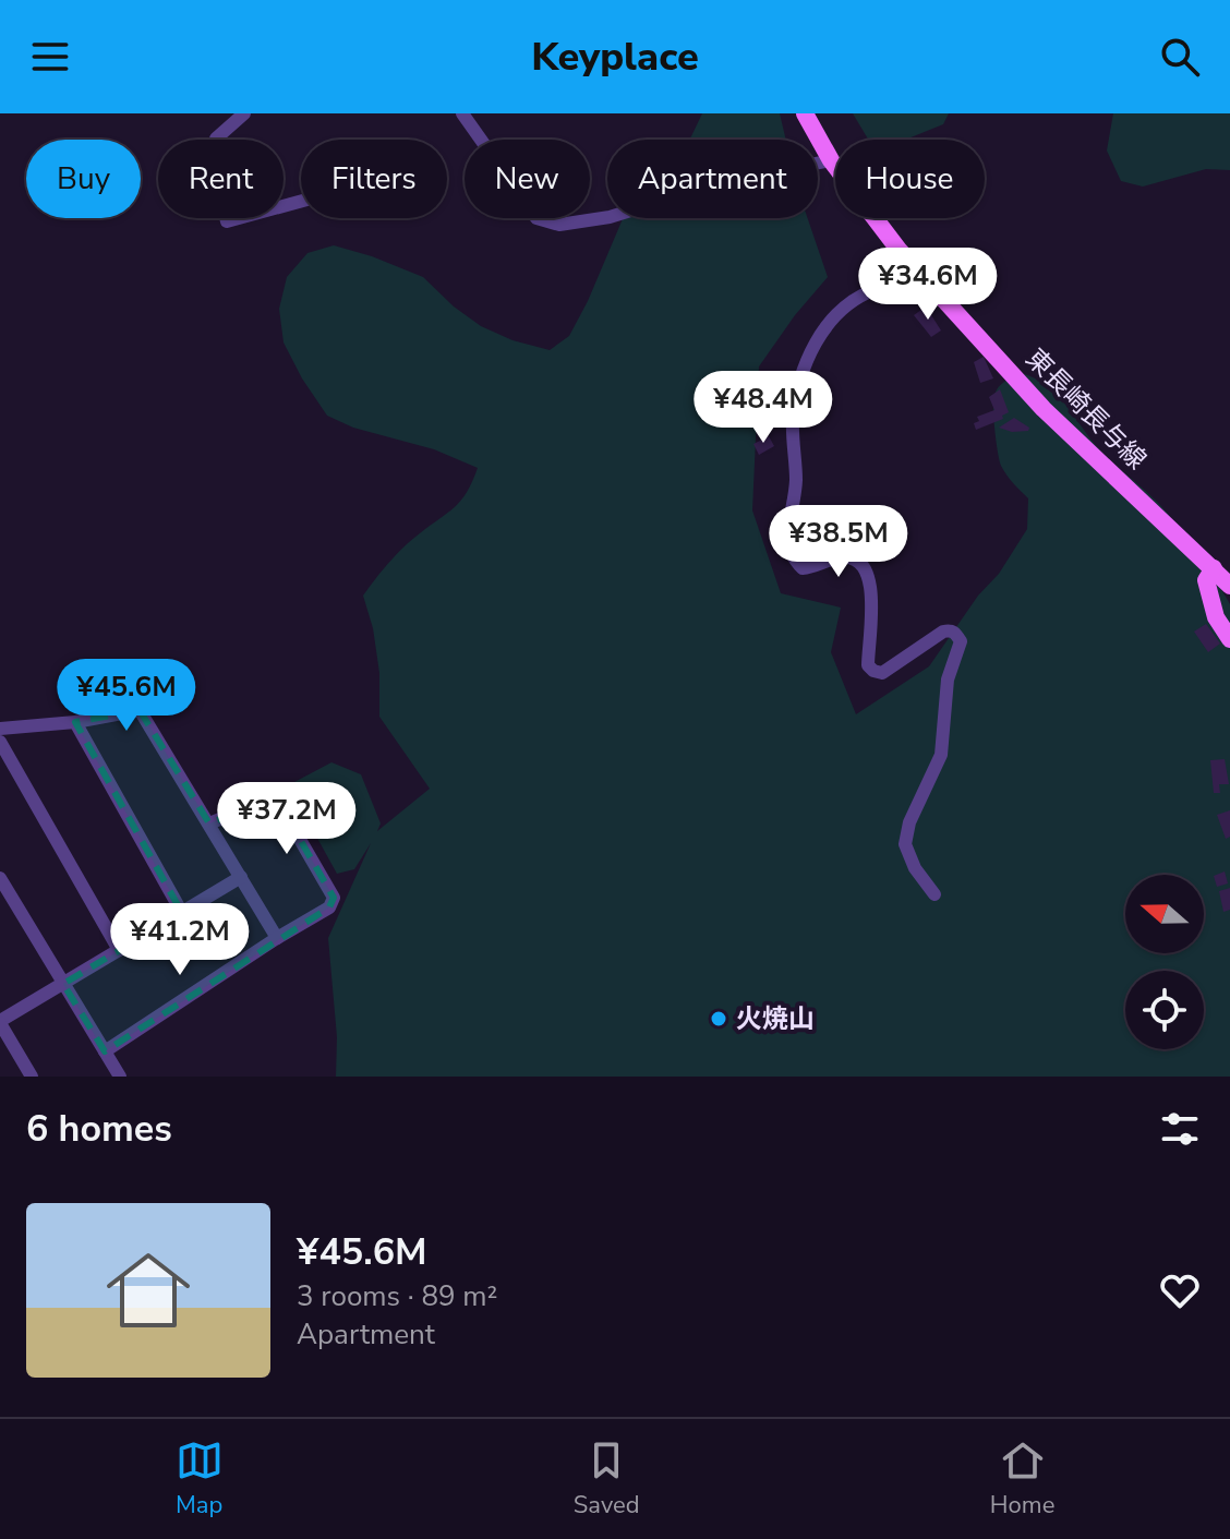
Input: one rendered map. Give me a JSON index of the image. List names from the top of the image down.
{
  "streets": {
    "main road": ["東長崎長与線"]
  },
  "places": ["火焼山"],
  "north": "left",
  "page": {
    "header": "Keyplace",
    "chip": [
      "Buy",
      "Rent",
      "Filters",
      "New",
      "Apartment",
      "House"
    ],
    "price": [
      "¥34.6M",
      "¥48.4M",
      "¥38.5M",
      "¥45.6M",
      "¥37.2M",
      "¥41.2M"
    ],
    "heading": "6 homes",
    "list": [
      {
        "name": "¥45.6M",
        "note": "3 rooms · 89 m² · Apartment"
      }
    ],
    "tabs": ["Map", "Saved", "Home"]
  }
}
